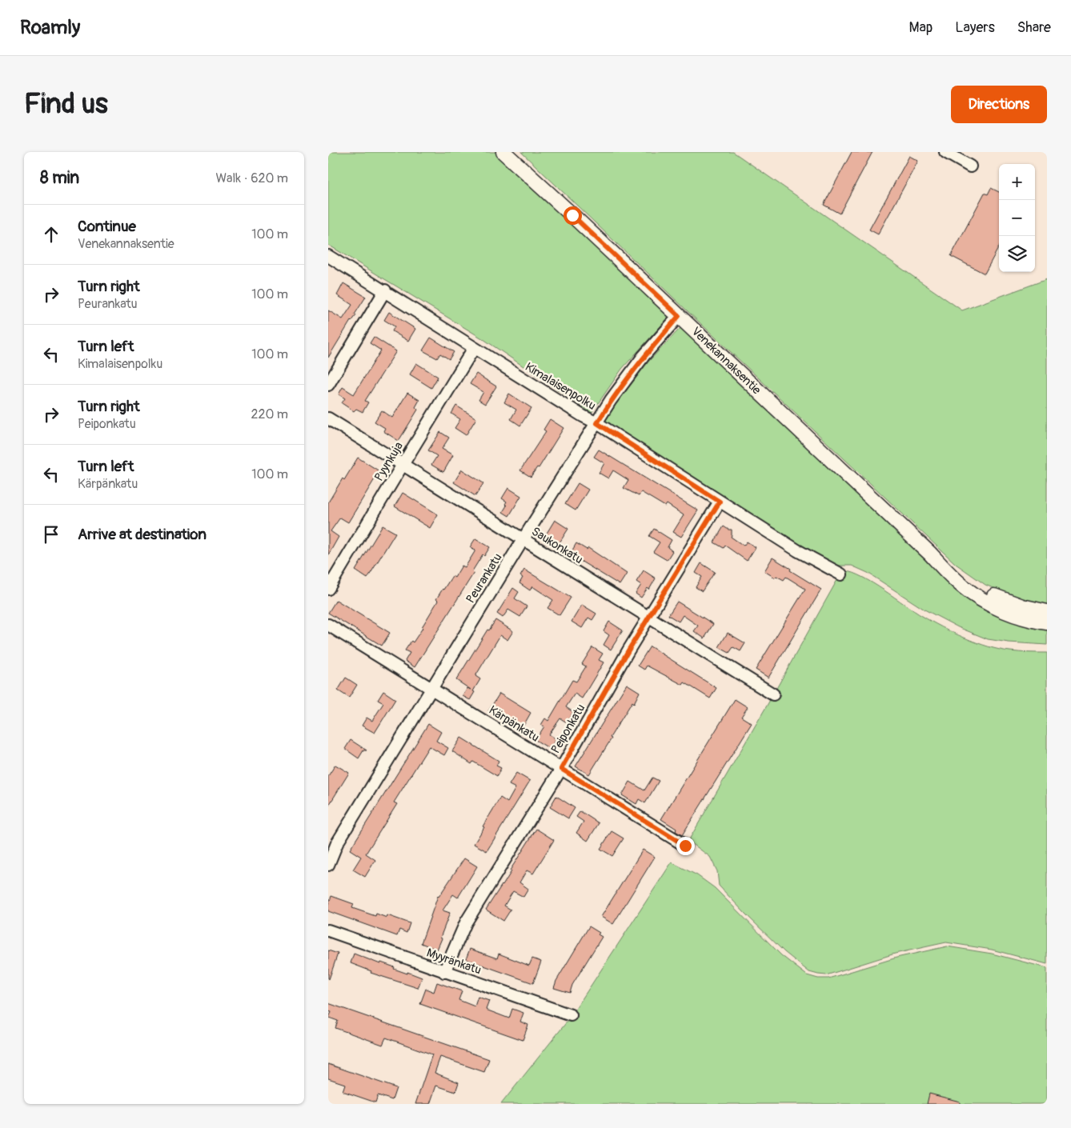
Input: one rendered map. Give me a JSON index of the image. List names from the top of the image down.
{
  "streets": {
    "street": [
      "Venekannaksentie",
      "Kimalaisenpolku",
      "Pyynkuja",
      "Saukonkatu",
      "Peurankatu",
      "Kärpänkatu",
      "Peiponkatu",
      "Myyränkatu"
    ]
  },
  "crossings": [
    ["Venekannaksentie", "Peurankatu"],
    ["Kimalaisenpolku", "Pyynkuja"],
    ["Kimalaisenpolku", "Peurankatu"],
    ["Kimalaisenpolku", "Peiponkatu"],
    ["Pyynkuja", "Saukonkatu"],
    ["Saukonkatu", "Peurankatu"],
    ["Saukonkatu", "Peiponkatu"],
    ["Peurankatu", "Kärpänkatu"],
    ["Kärpänkatu", "Peiponkatu"],
    ["Peiponkatu", "Myyränkatu"]
  ],
  "page": {
    "header": "Roamly",
    "nav": ["Map", "Layers", "Share"],
    "buttons": "Directions",
    "title": "Find us",
    "heading": ["8 min", "Walk · 620 m"],
    "map_buttons": ["+", "−"],
    "list": [
      ["Continue", "Venekannaksentie", "100 m"],
      ["Turn right", "Peurankatu", "100 m"],
      ["Turn left", "Kimalaisenpolku", "100 m"],
      ["Turn right", "Peiponkatu", "220 m"],
      ["Turn left", "Kärpänkatu", "100 m"],
      "Arrive at destination"
    ]
  }
}
